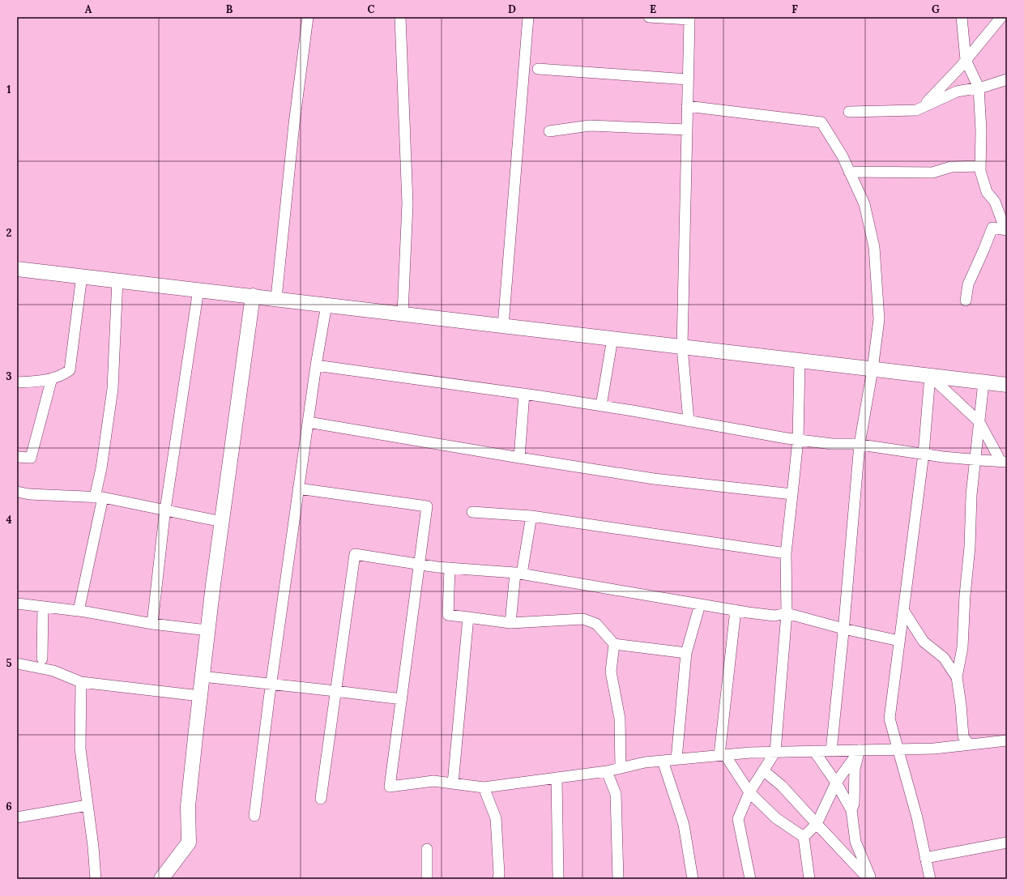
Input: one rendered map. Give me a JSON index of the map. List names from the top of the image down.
{
  "grid": {
    "columns": [
      "A",
      "B",
      "C",
      "D",
      "E",
      "F",
      "G"
    ],
    "rows": [
      "1",
      "2",
      "3",
      "4",
      "5",
      "6"
    ]
  }
}
